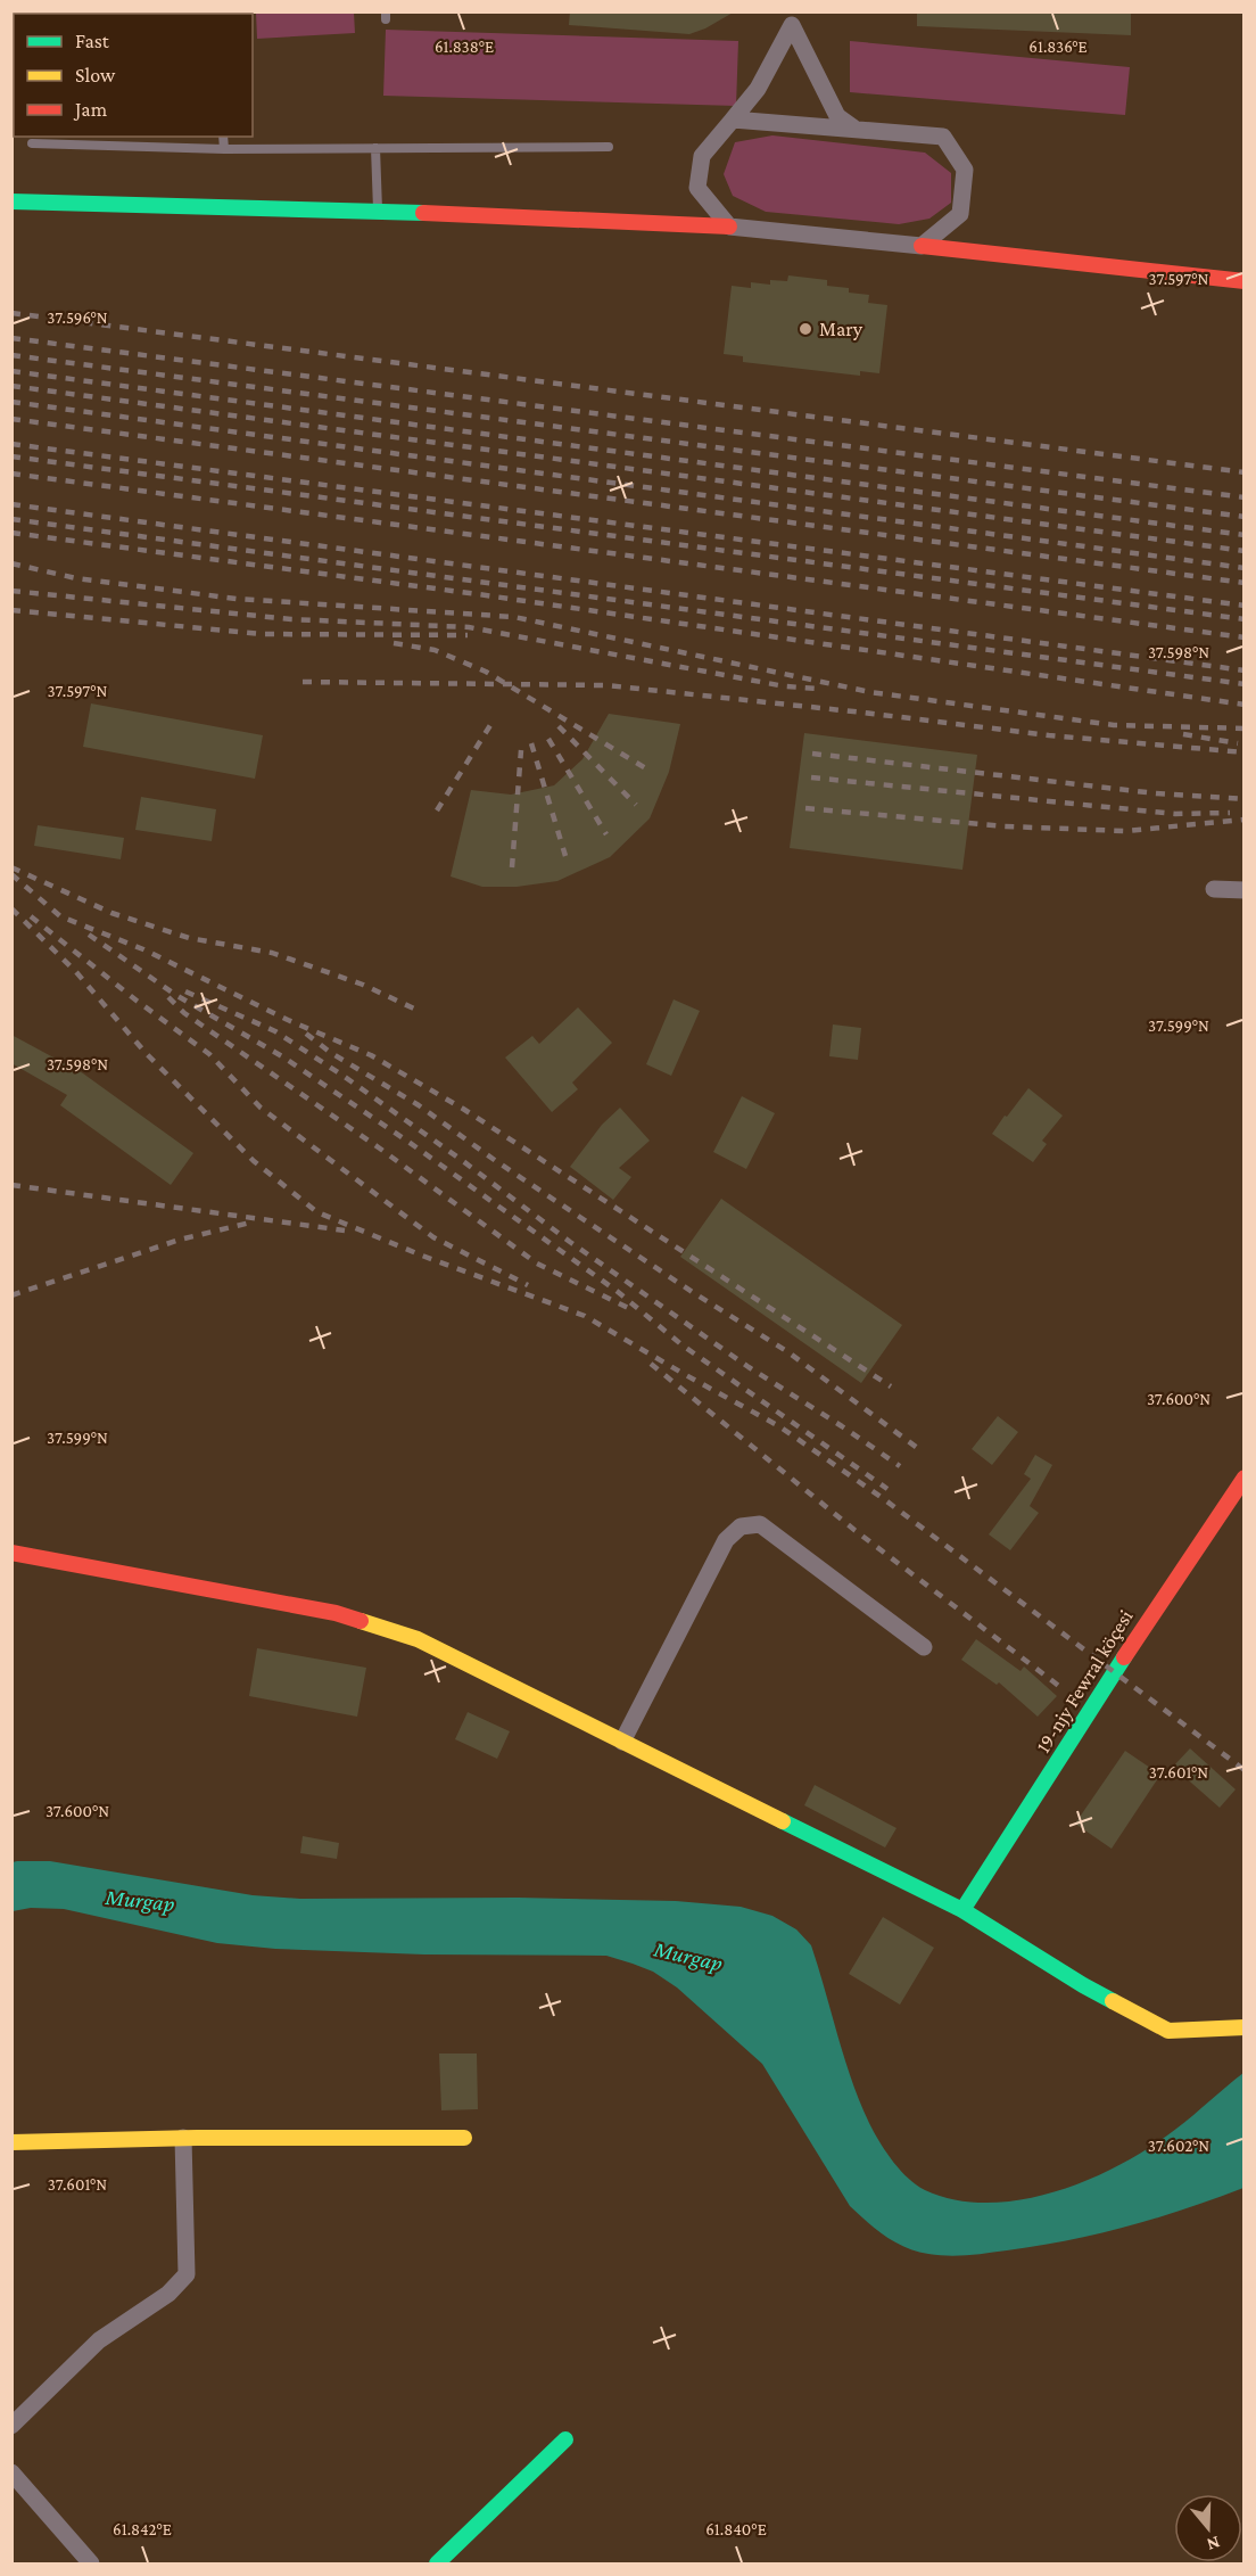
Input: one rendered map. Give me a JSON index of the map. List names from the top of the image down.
{
  "streets": {
    "street": ["19-njy Fewral köçesi"]
  },
  "water": ["Murgap"],
  "places": ["Mary"],
  "legend": ["Fast", "Slow", "Jam"],
  "north": "bottom",
  "coordinates": [
    "61.838°E",
    "61.836°E",
    "37.597°N",
    "37.596°N",
    "37.598°N",
    "37.599°N",
    "37.600°N",
    "37.601°N",
    "37.602°N",
    "61.842°E",
    "61.840°E"
  ]
}
